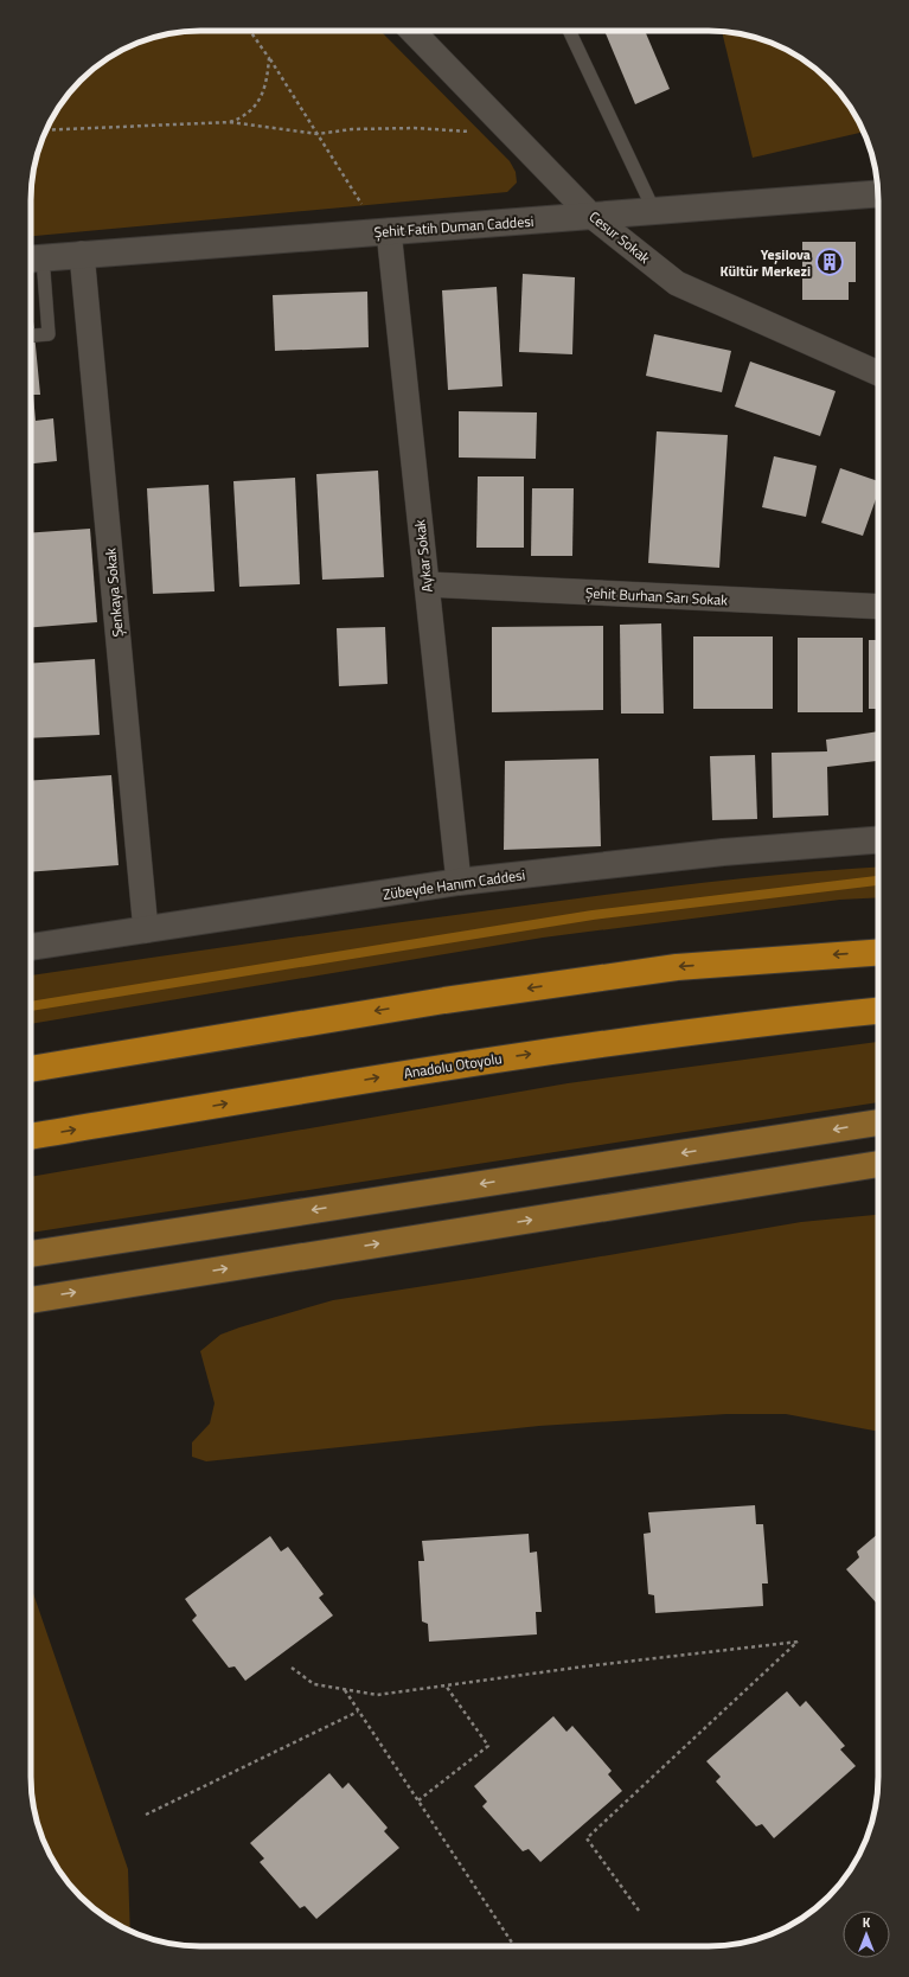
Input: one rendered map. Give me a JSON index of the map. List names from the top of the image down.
{
  "streets": {
    "highway": ["Anadolu Otoyolu"],
    "street": [
      "Şehit Fatih Duman Caddesi",
      "Cesur Sokak",
      "Aykar Sokak",
      "Şenkaya Sokak",
      "Şehit Burhan Sarı Sokak",
      "Zübeyde Hanım Caddesi"
    ]
  },
  "crossings": [
    ["Şehit Fatih Duman Caddesi", "Cesur Sokak"],
    ["Şehit Fatih Duman Caddesi", "Aykar Sokak"],
    ["Şehit Fatih Duman Caddesi", "Şenkaya Sokak"],
    ["Aykar Sokak", "Şehit Burhan Sarı Sokak"],
    ["Aykar Sokak", "Zübeyde Hanım Caddesi"],
    ["Şenkaya Sokak", "Zübeyde Hanım Caddesi"]
  ],
  "places": {
    "building": ["Yeşilova Kültür Merkezi"]
  },
  "north": "top"
}
